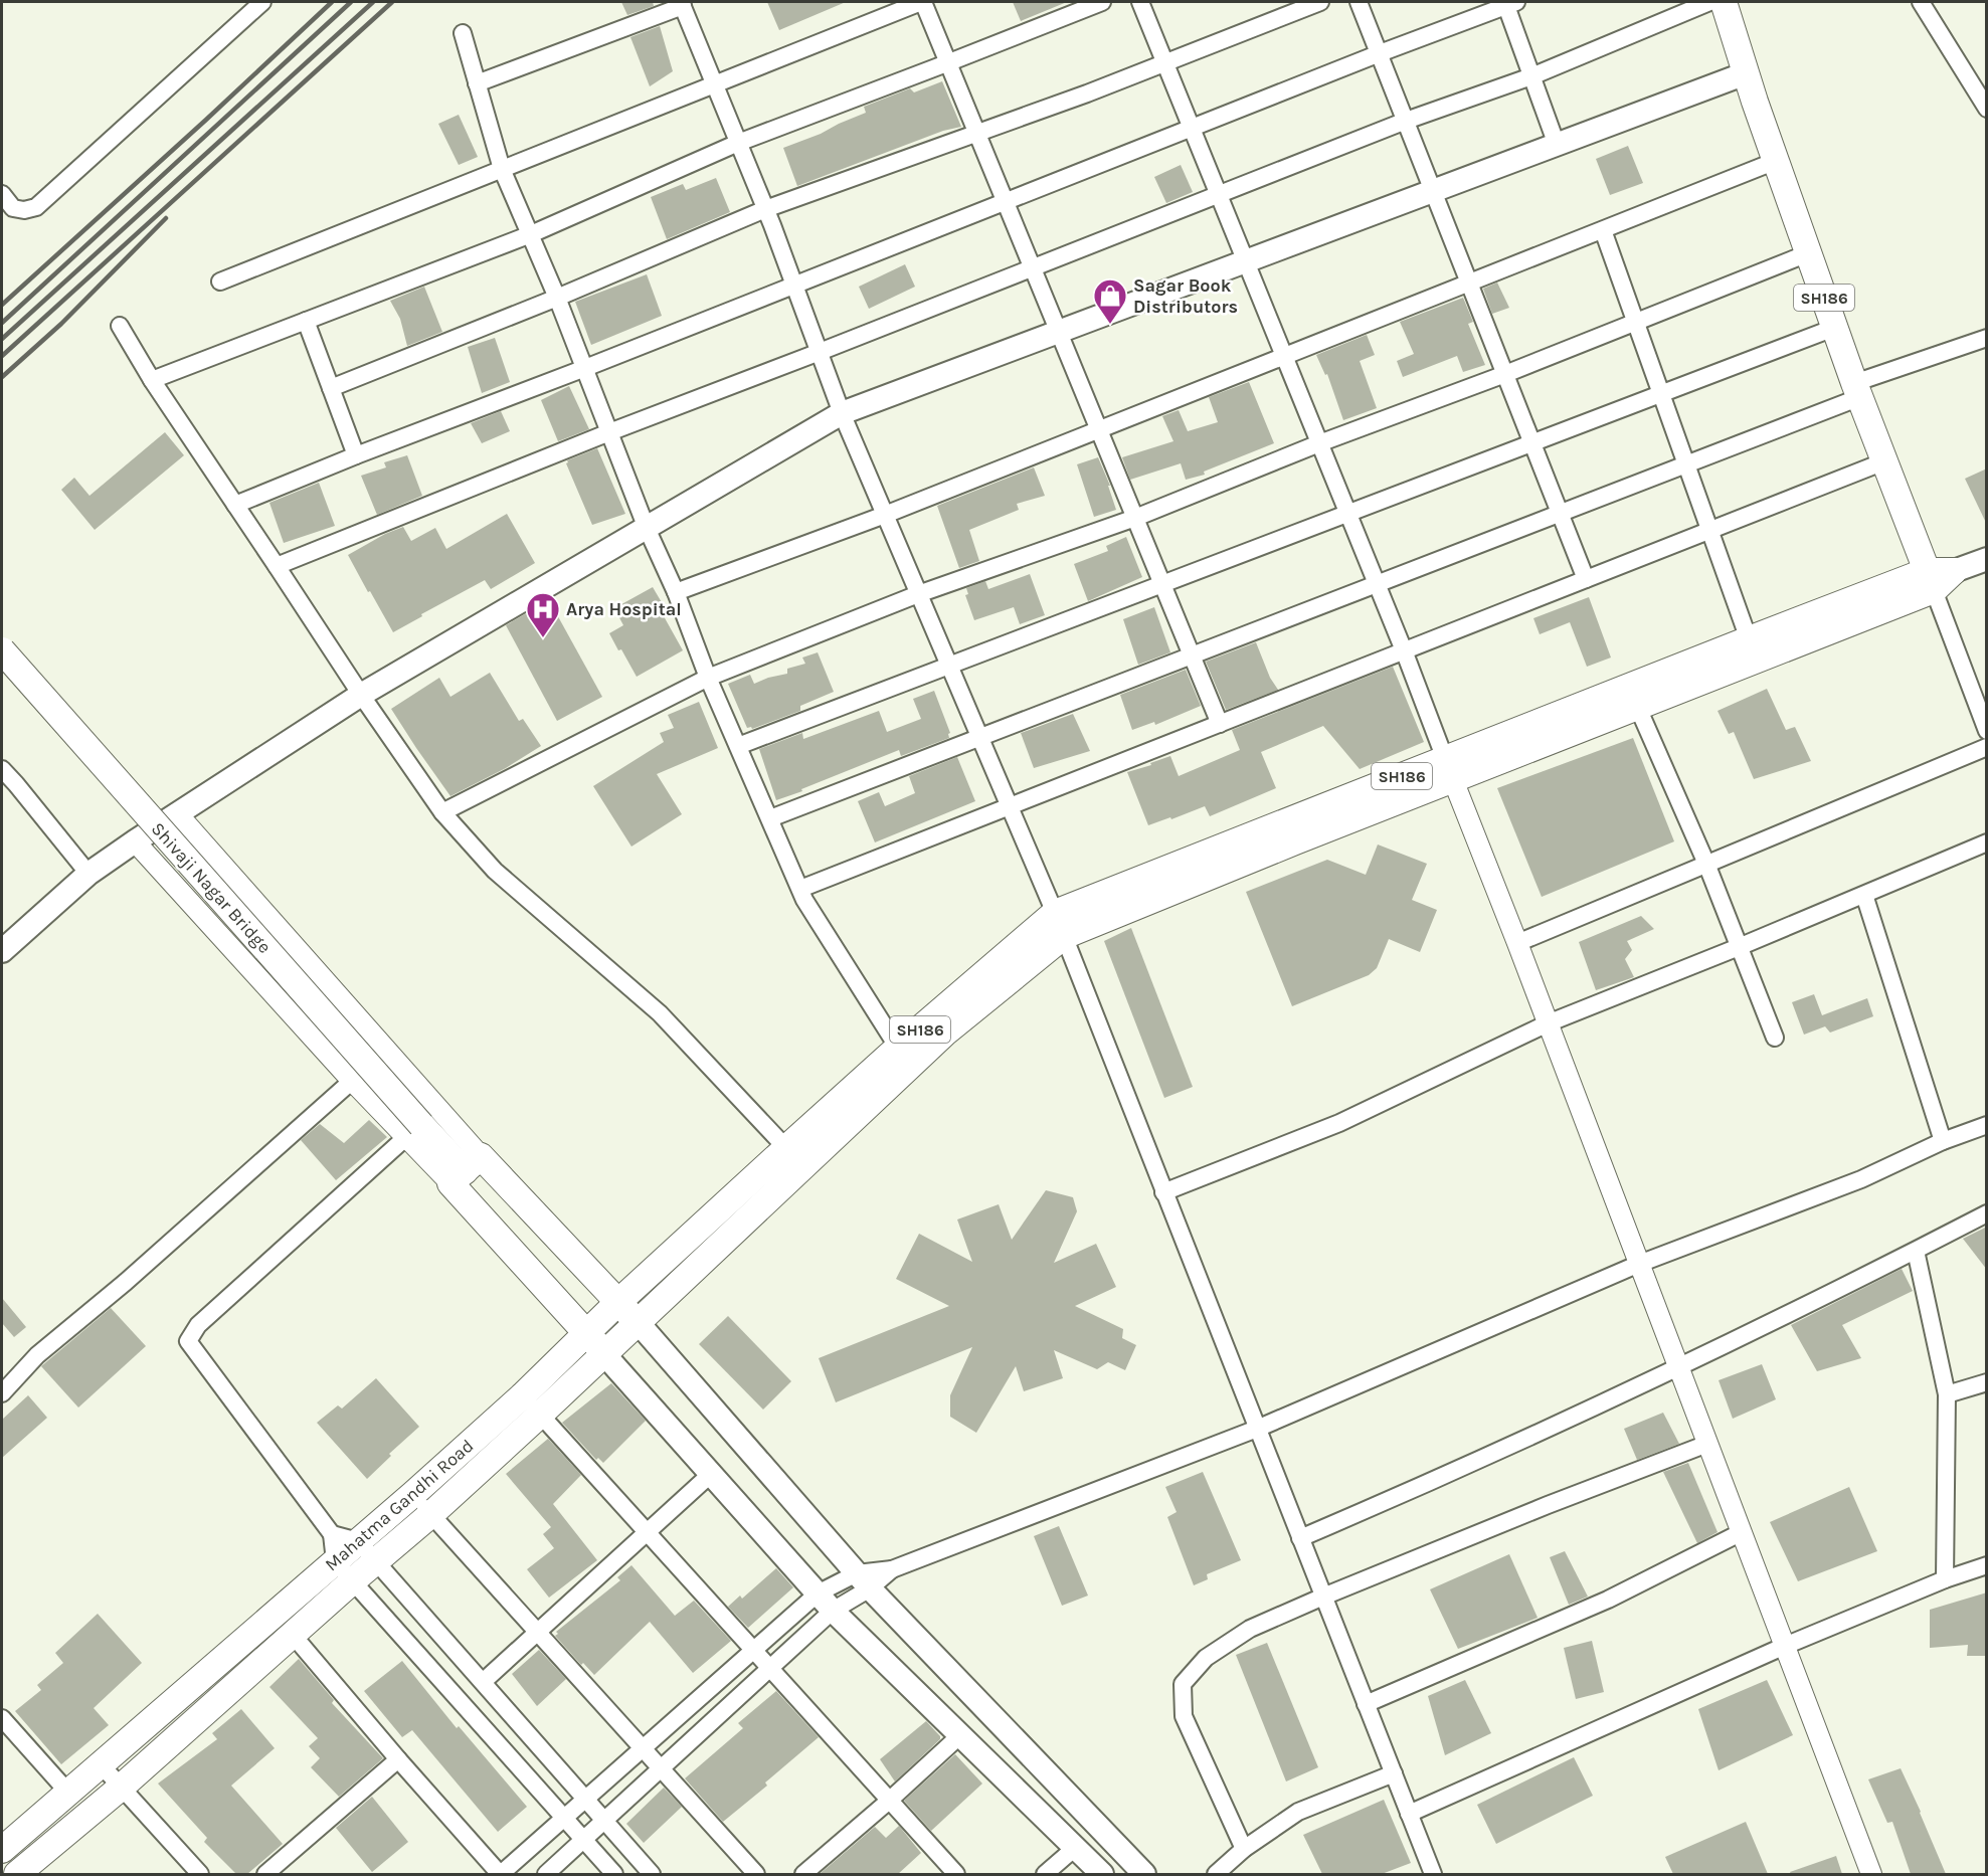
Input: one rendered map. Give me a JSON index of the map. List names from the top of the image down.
{
  "streets": {
    "main road": ["SH186", "Shivaji Nagar Bridge", "Mahatma Gandhi Road"]
  },
  "crossings": [
    ["SH186", "Mahatma Gandhi Road"]
  ],
  "places": {
    "shop": ["Sagar Book Distributors"],
    "hospital": ["Arya Hospital"]
  }
}
